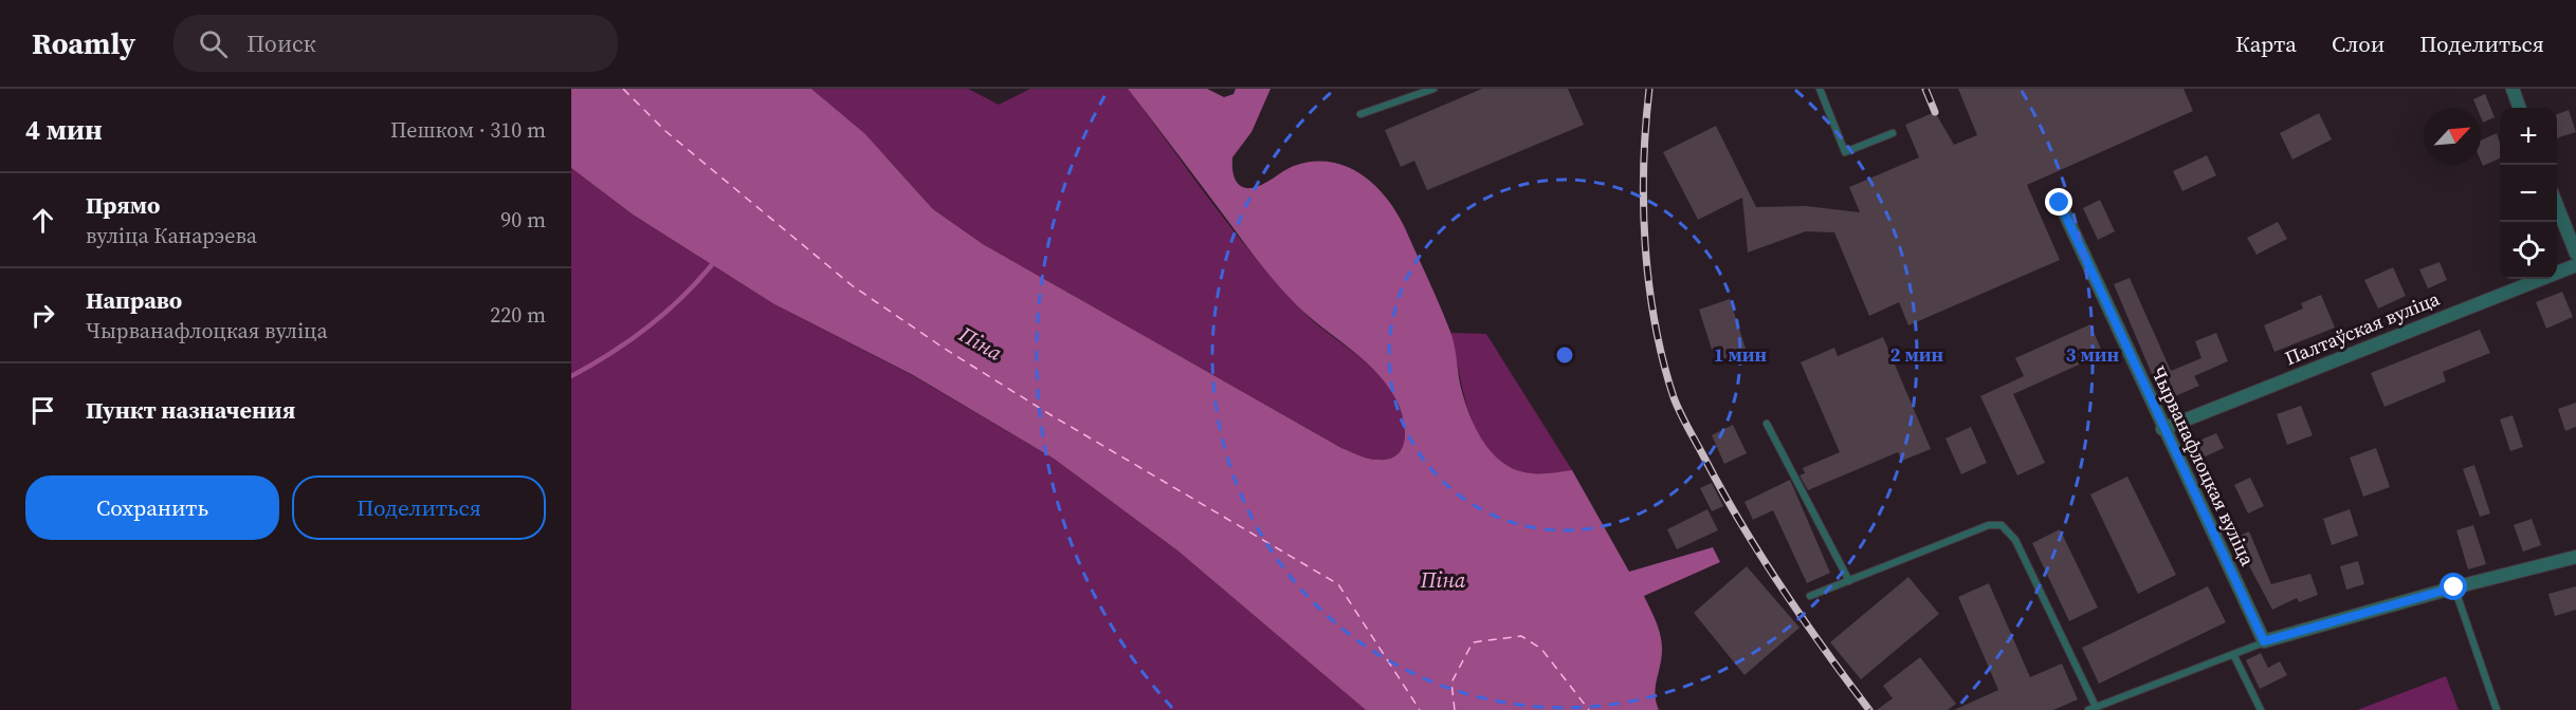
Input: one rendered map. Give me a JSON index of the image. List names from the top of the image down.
{
  "streets": {
    "street": ["Палтаўская вуліца", "Чырванафлоцкая вуліца"]
  },
  "crossings": [
    ["Палтаўская вуліца", "Чырванафлоцкая вуліца"]
  ],
  "water": ["Піна"],
  "north": "top right",
  "page": {
    "header": "Roamly",
    "search": "Поиск",
    "nav": ["Карта", "Слои", "Поделиться"],
    "heading": ["4 мин", "Пешком · 310 m"],
    "map_buttons": ["+", "−"],
    "list": [
      ["Прямо", "вуліца Канарэева", "90 m"],
      ["Направо", "Чырванафлоцкая вуліца", "220 m"],
      "Пункт назначения"
    ],
    "buttons": ["Сохранить", "Поделиться"]
  },
  "rings": ["1 мин", "2 мин", "3 мин"]
}
